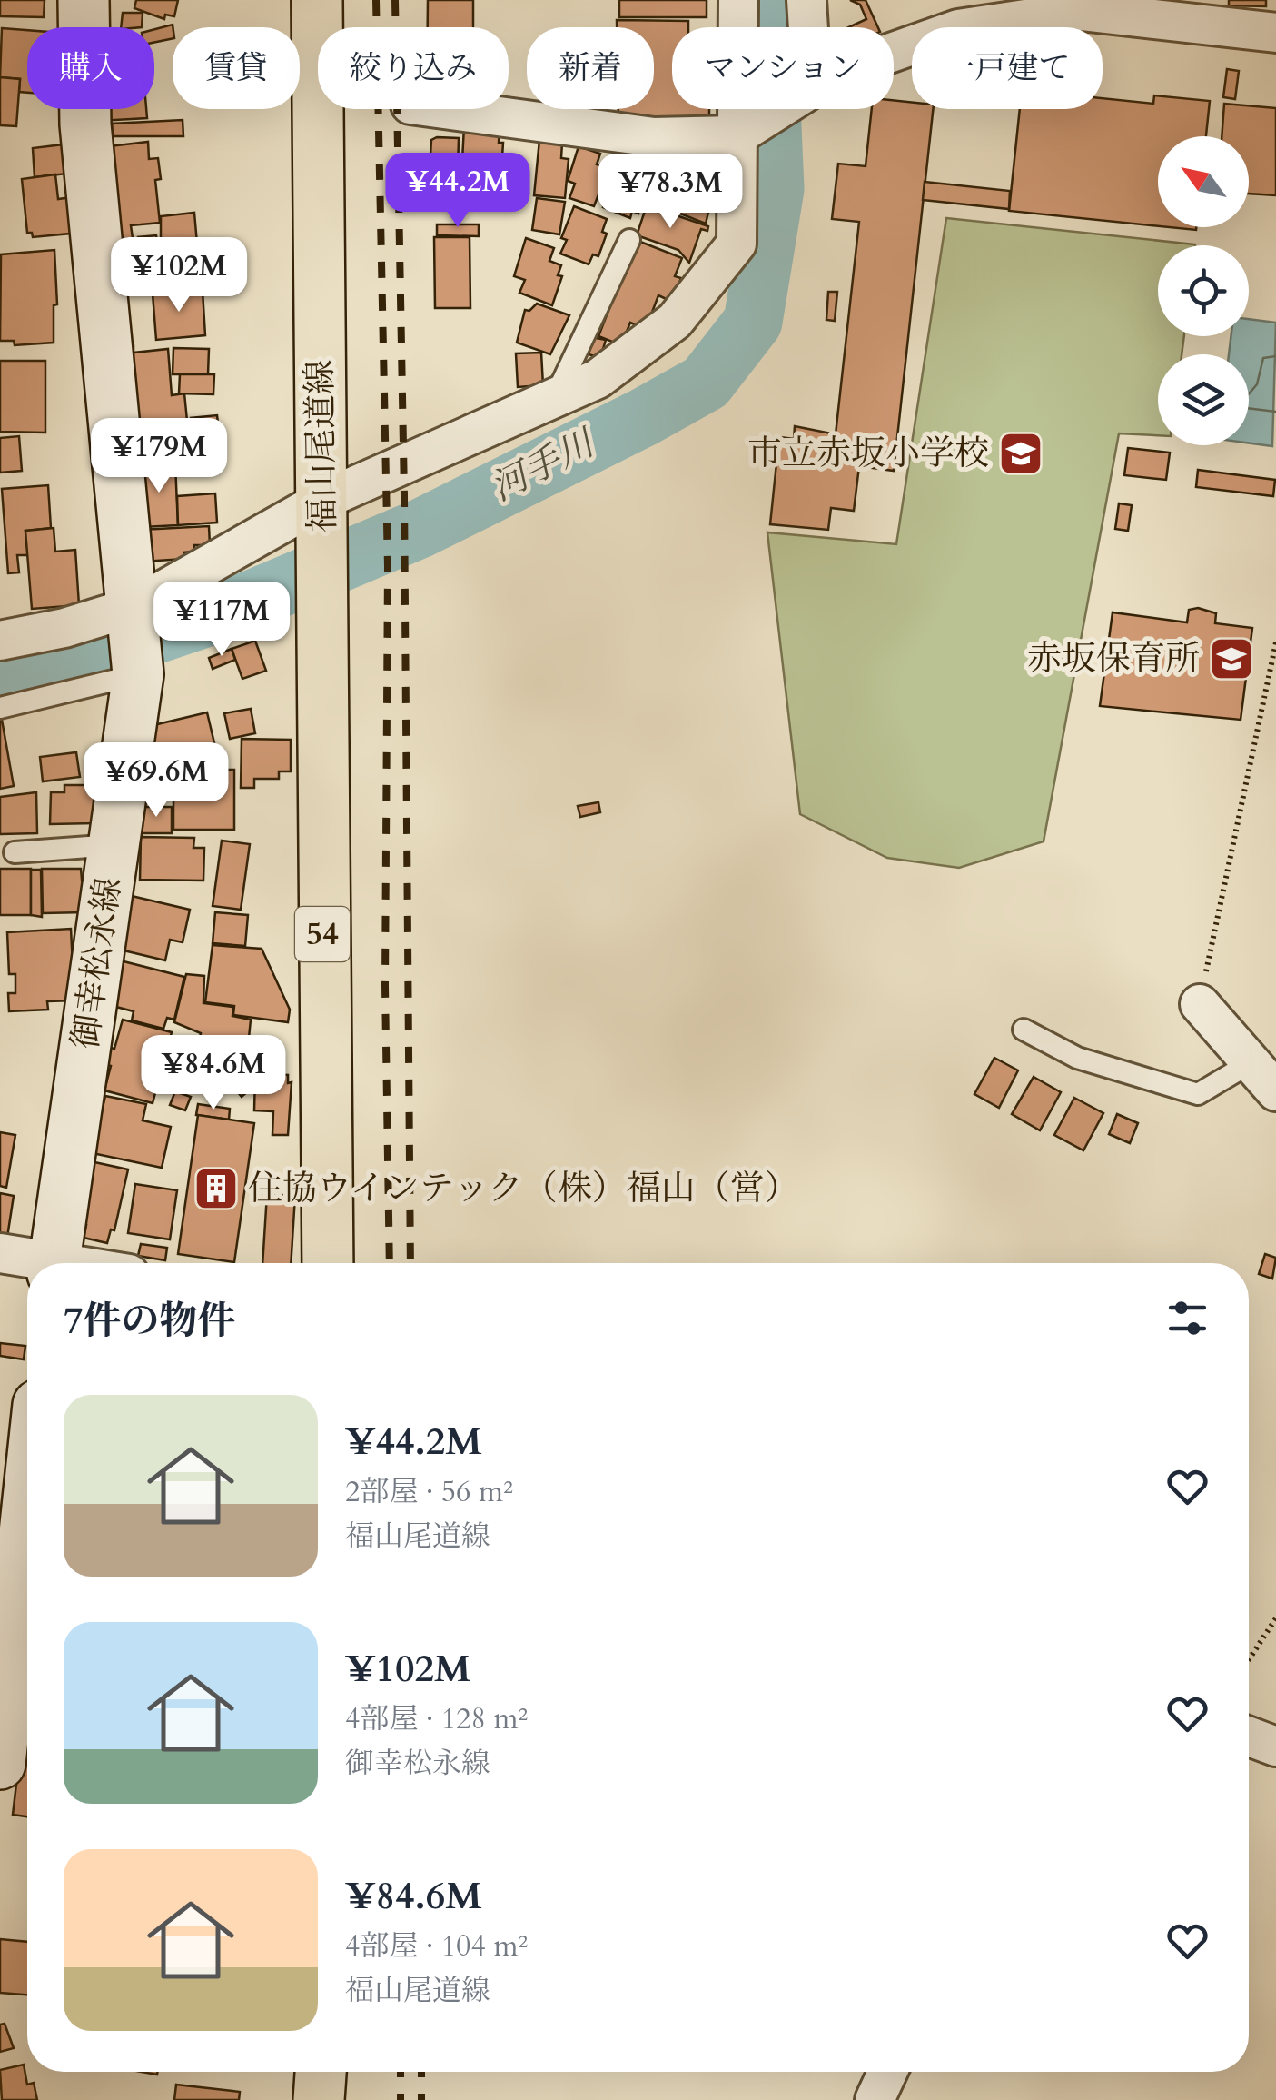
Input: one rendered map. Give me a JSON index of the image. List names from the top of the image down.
{
  "streets": {
    "main road": ["福山尾道線", "54", "御幸松永線"]
  },
  "water": ["河手川"],
  "places": {
    "school or university": ["市立赤坂小学校", "赤坂保育所"],
    "building": ["住協ウインテック（株）福山（営）"]
  },
  "north": "top left",
  "page": {
    "chip": [
      "購入",
      "賃貸",
      "絞り込み",
      "新着",
      "マンション",
      "一戸建て"
    ],
    "price": [
      "¥44.2M",
      "¥78.3M",
      "¥102M",
      "¥179M",
      "¥117M",
      "¥69.6M",
      "¥84.6M"
    ],
    "heading": "7件の物件",
    "list": [
      {
        "name": "¥44.2M",
        "note": "2部屋 · 56 m² · 福山尾道線"
      },
      {
        "name": "¥102M",
        "note": "4部屋 · 128 m² · 御幸松永線"
      },
      {
        "name": "¥84.6M",
        "note": "4部屋 · 104 m² · 福山尾道線"
      }
    ]
  }
}
